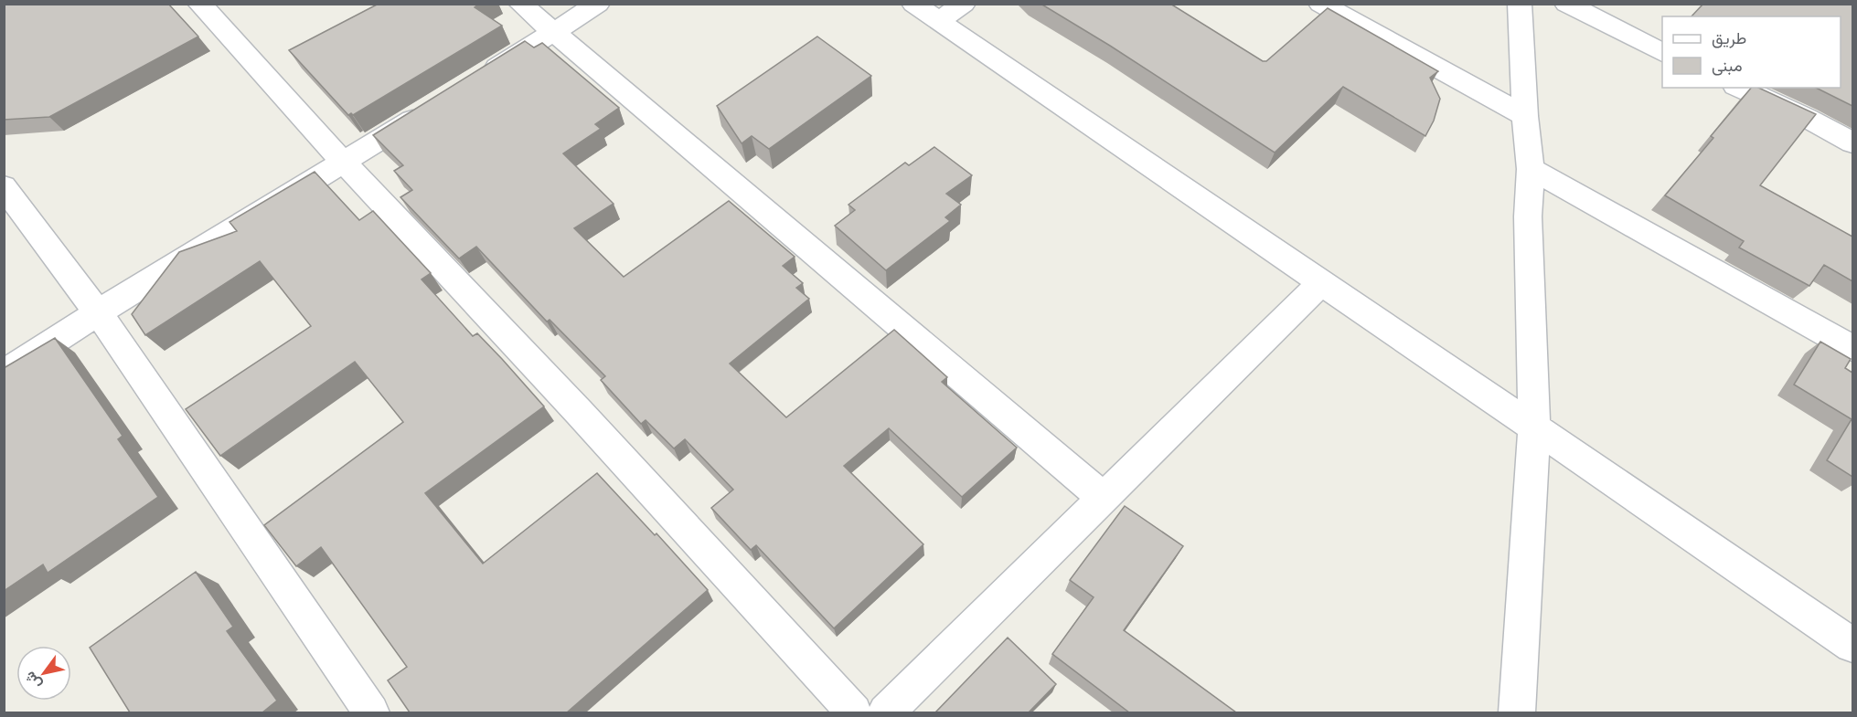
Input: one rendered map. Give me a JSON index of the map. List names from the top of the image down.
{
  "legend": ["طريق", "مبنى"],
  "north": "bottom left"
}
